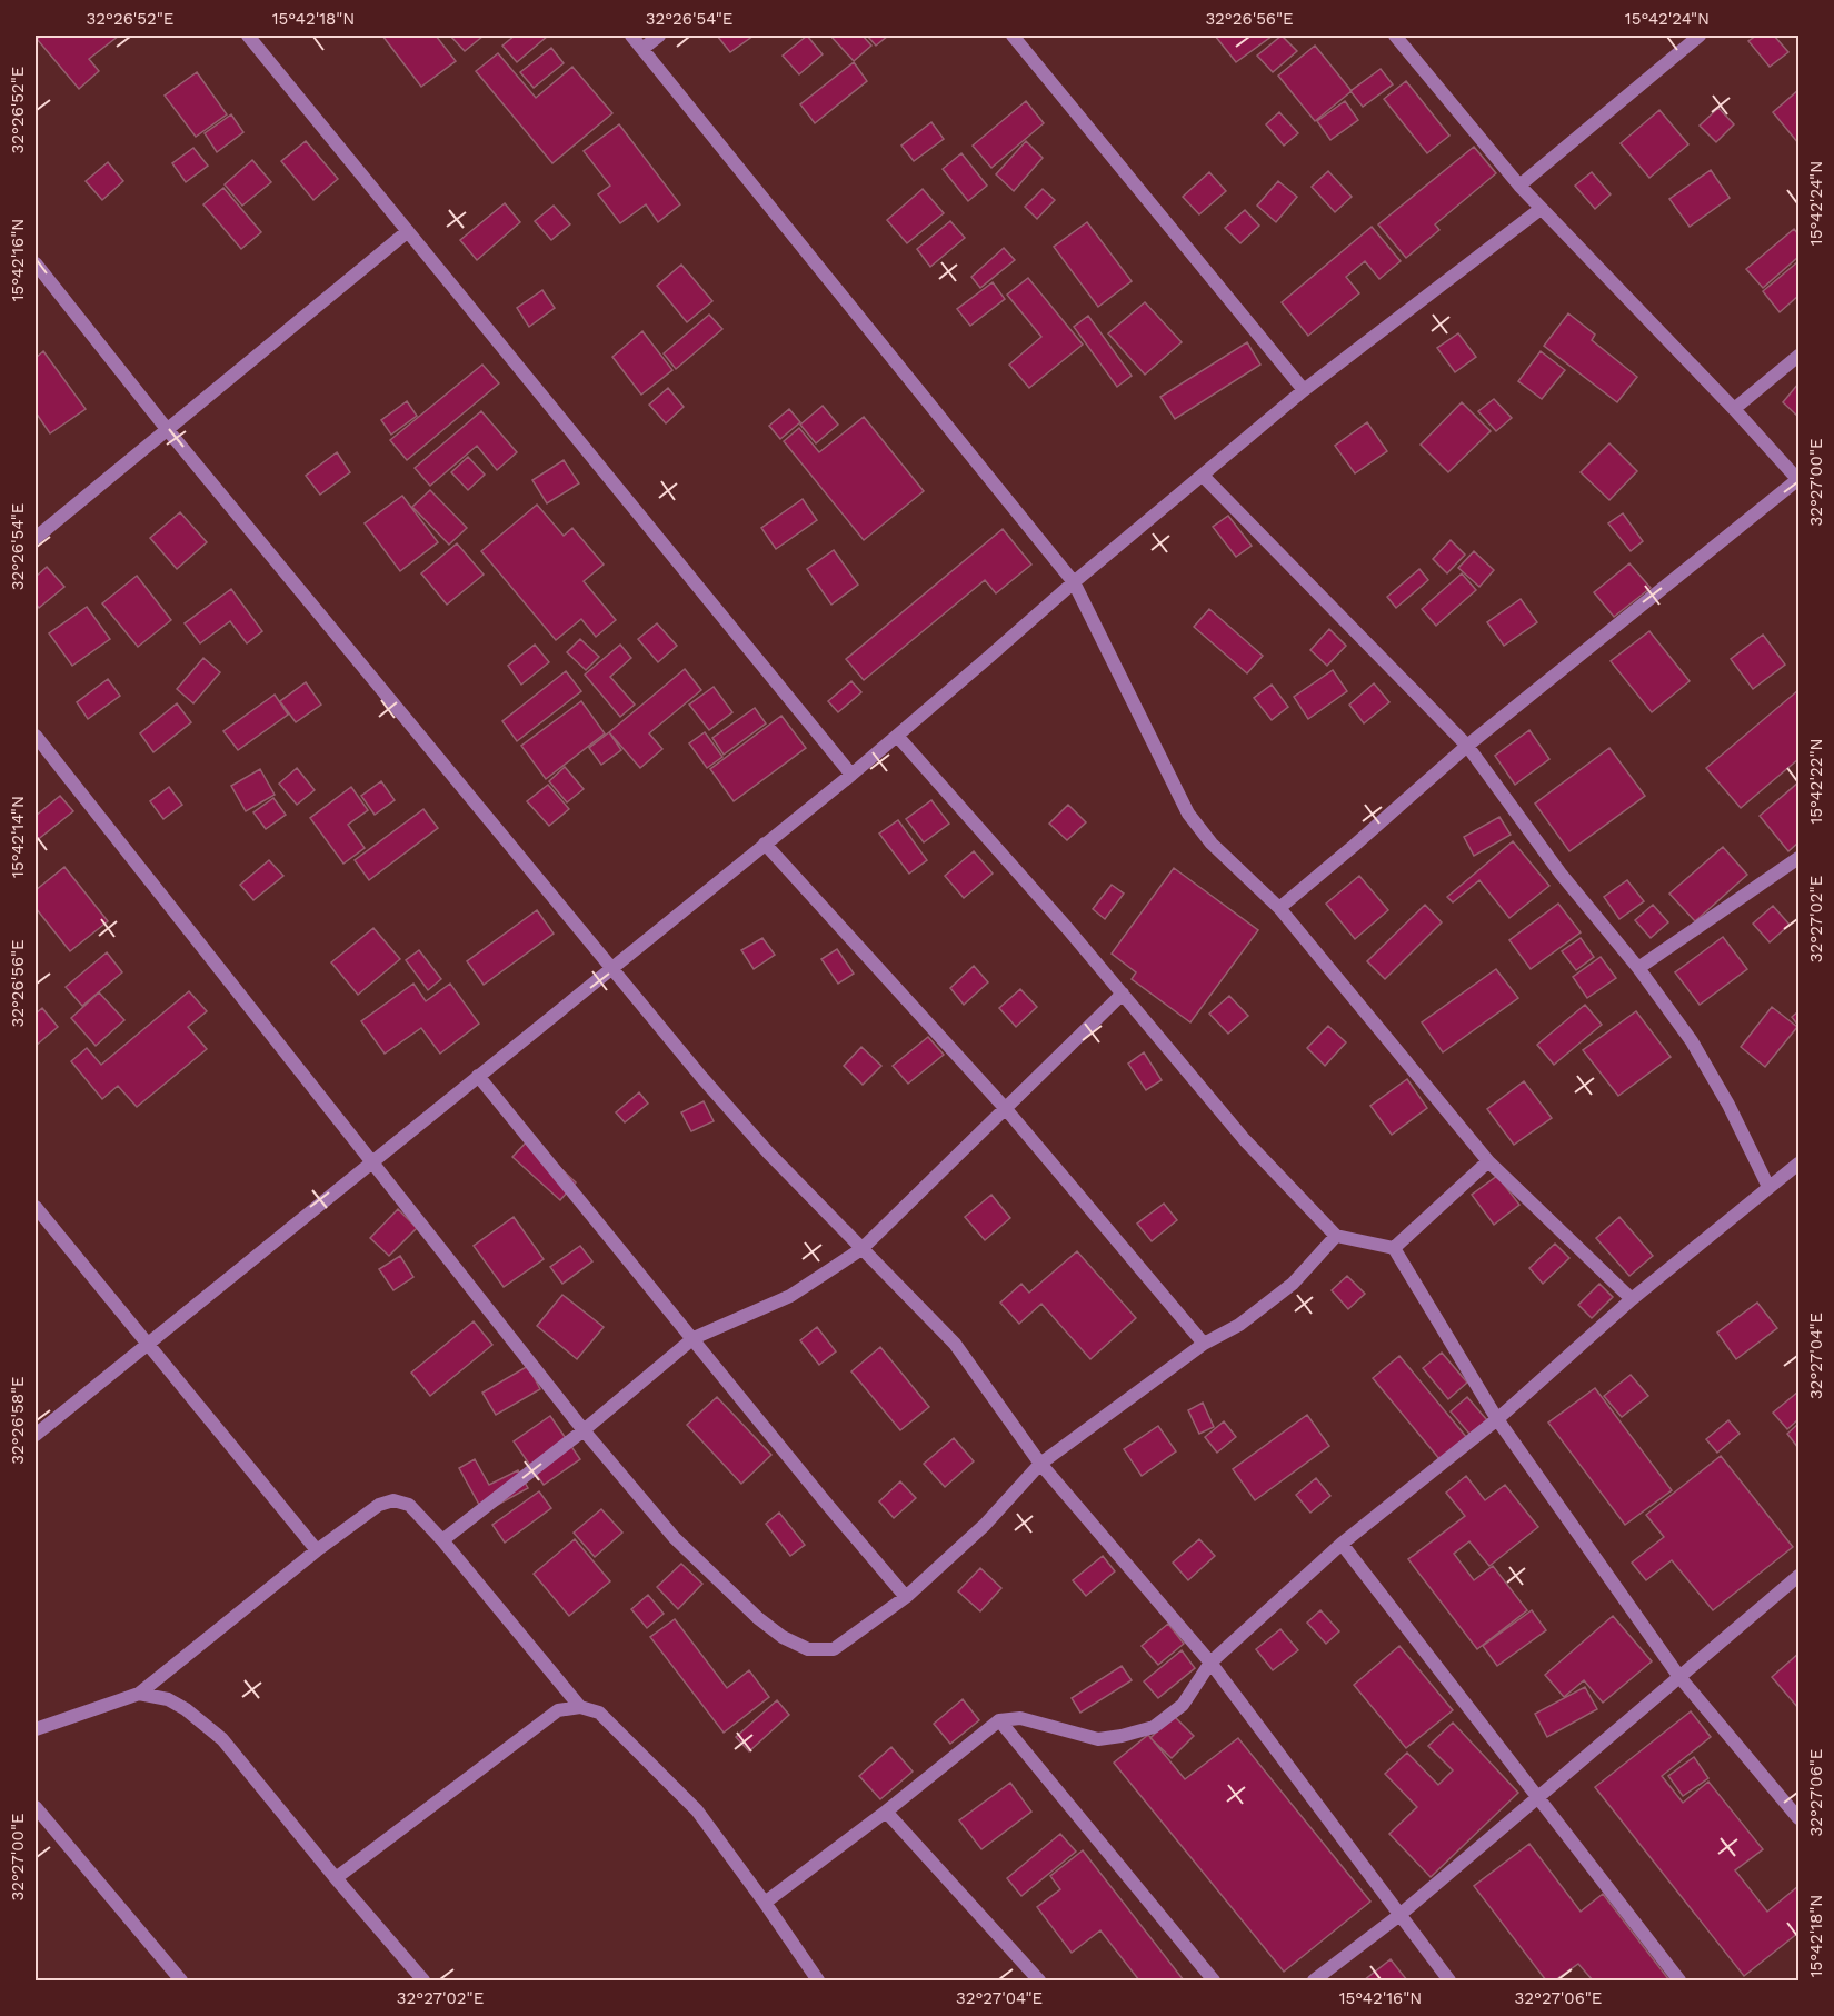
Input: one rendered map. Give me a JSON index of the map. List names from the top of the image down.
{
  "coordinates": [
    "32°26'52\"E",
    "15°42'18\"N",
    "32°26'54\"E",
    "32°26'56\"E",
    "15°42'24\"N",
    "15°42'16\"N",
    "32°27'00\"E",
    "15°42'22\"N",
    "15°42'14\"N",
    "32°27'02\"E",
    "32°27'04\"E",
    "32°26'58\"E",
    "32°27'06\"E"
  ]
}
